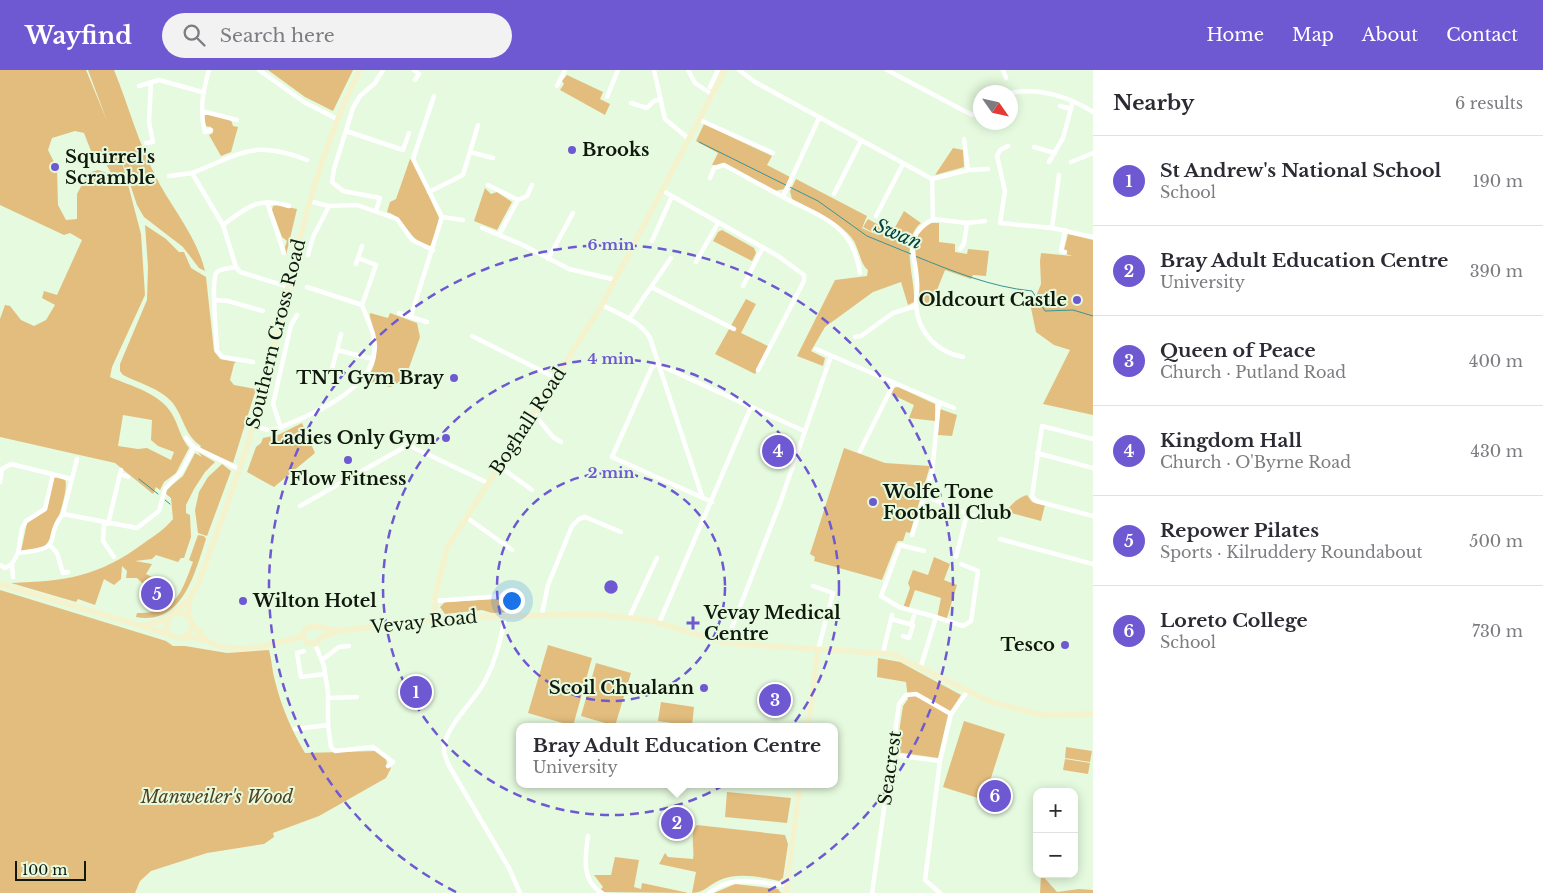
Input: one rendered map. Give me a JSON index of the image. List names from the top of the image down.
{
  "streets": {
    "main road": ["Southern Cross Road", "Boghall Road", "Vevay Road"],
    "street": ["Seacrest"]
  },
  "crossings": [
    ["Southern Cross Road", "Vevay Road"],
    ["Boghall Road", "Vevay Road"]
  ],
  "water": ["Swan"],
  "parks": ["Manweiler's Wood"],
  "places": {
    "other": [
      "Brooks",
      "Squirrel's Scramble",
      "Oldcourt Castle",
      "TNT Gym Bray",
      "Ladies Only Gym",
      "Flow Fitness",
      "Wolfe Tone Football Club",
      "Wilton Hotel",
      "Tesco",
      "Scoil Chualann"
    ],
    "health": ["Vevay Medical Centre"]
  },
  "scale_bar": "100 m",
  "north": "bottom right",
  "page": {
    "header": "Wayfind",
    "search": "Search here",
    "nav": [
      "Home",
      "Map",
      "About",
      "Contact"
    ],
    "heading": ["Nearby", "6 results"],
    "list": [
      {
        "mark": "1",
        "name": "St Andrew's National School",
        "note": "School",
        "value": "190 m"
      },
      {
        "mark": "2",
        "name": "Bray Adult Education Centre",
        "note": "University",
        "value": "390 m"
      },
      {
        "mark": "3",
        "name": "Queen of Peace",
        "note": "Church · Putland Road",
        "value": "400 m"
      },
      {
        "mark": "4",
        "name": "Kingdom Hall",
        "note": "Church · O'Byrne Road",
        "value": "430 m"
      },
      {
        "mark": "5",
        "name": "Repower Pilates",
        "note": "Sports · Kilruddery Roundabout",
        "value": "500 m"
      },
      {
        "mark": "6",
        "name": "Loreto College",
        "note": "School",
        "value": "730 m"
      }
    ],
    "pins": [
      "4",
      "5",
      "1",
      "3",
      "6",
      "2"
    ],
    "popup": ["Bray Adult Education Centre", "University"],
    "map_buttons": ["+", "−"],
    "scale": "100 m"
  },
  "rings": ["6 min", "4 min", "2 min"]
}
